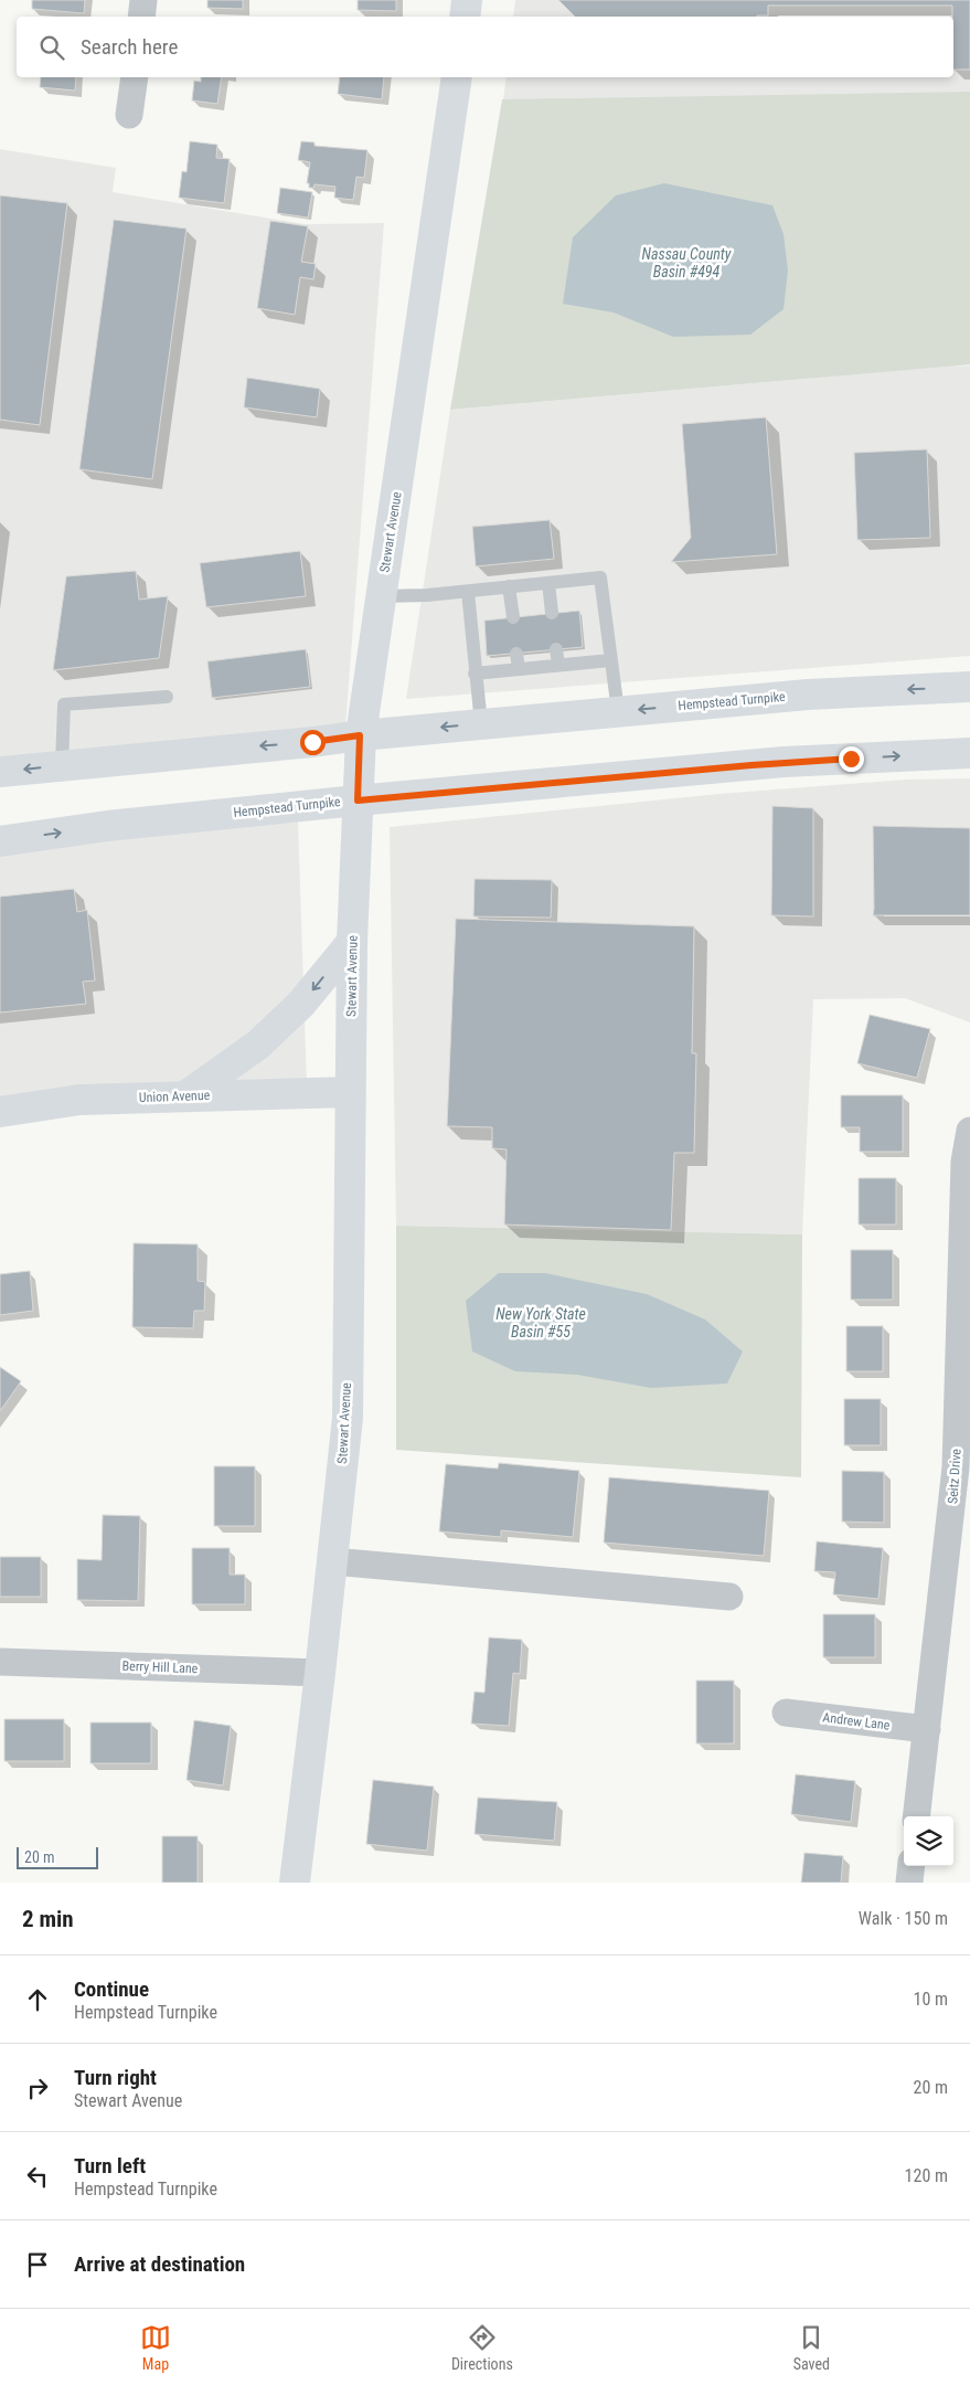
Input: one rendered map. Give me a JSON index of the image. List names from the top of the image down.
{
  "streets": {
    "main road": ["Stewart Avenue", "Hempstead Turnpike", "Union Avenue"],
    "street": ["Seitz Drive", "Berry Hill Lane", "Andrew Lane"]
  },
  "crossings": [
    ["Stewart Avenue", "Hempstead Turnpike"],
    ["Stewart Avenue", "Union Avenue"],
    ["Stewart Avenue", "Berry Hill Lane"],
    ["Seitz Drive", "Andrew Lane"]
  ],
  "water": ["Nassau County Basin #494", "New York State Basin #55"],
  "scale_bar": "20 m",
  "page": {
    "search": "Search here",
    "scale": "20 m",
    "heading": ["2 min", "Walk · 150 m"],
    "list": [
      ["Continue", "Hempstead Turnpike", "10 m"],
      ["Turn right", "Stewart Avenue", "20 m"],
      ["Turn left", "Hempstead Turnpike", "120 m"],
      "Arrive at destination"
    ],
    "nav": ["Map", "Directions", "Saved"]
  }
}
